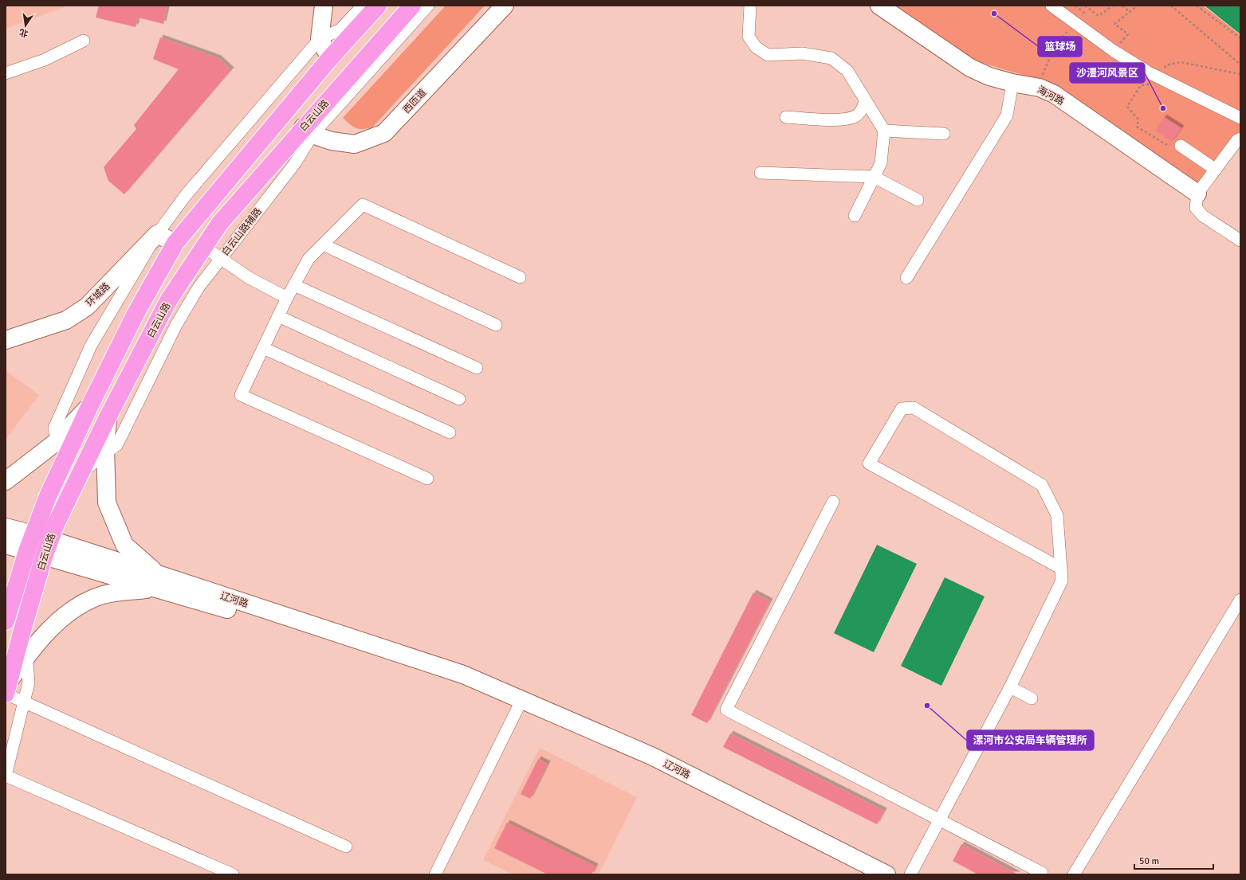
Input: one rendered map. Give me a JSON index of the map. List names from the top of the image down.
{
  "streets": {
    "highway": ["白云山路"],
    "street": [
      "海河路",
      "西匝道",
      "白云山路辅路",
      "环城路",
      "辽河路"
    ]
  },
  "crossings": [
    ["西匝道", "白云山路"],
    ["西匝道", "白云山路辅路"],
    ["白云山路", "白云山路辅路"],
    ["白云山路", "辽河路"]
  ],
  "places": ["篮球场", "沙澧河风景区", "漯河市公安局车辆管理所"],
  "scale_bar": "50 m",
  "north": "bottom"
}
